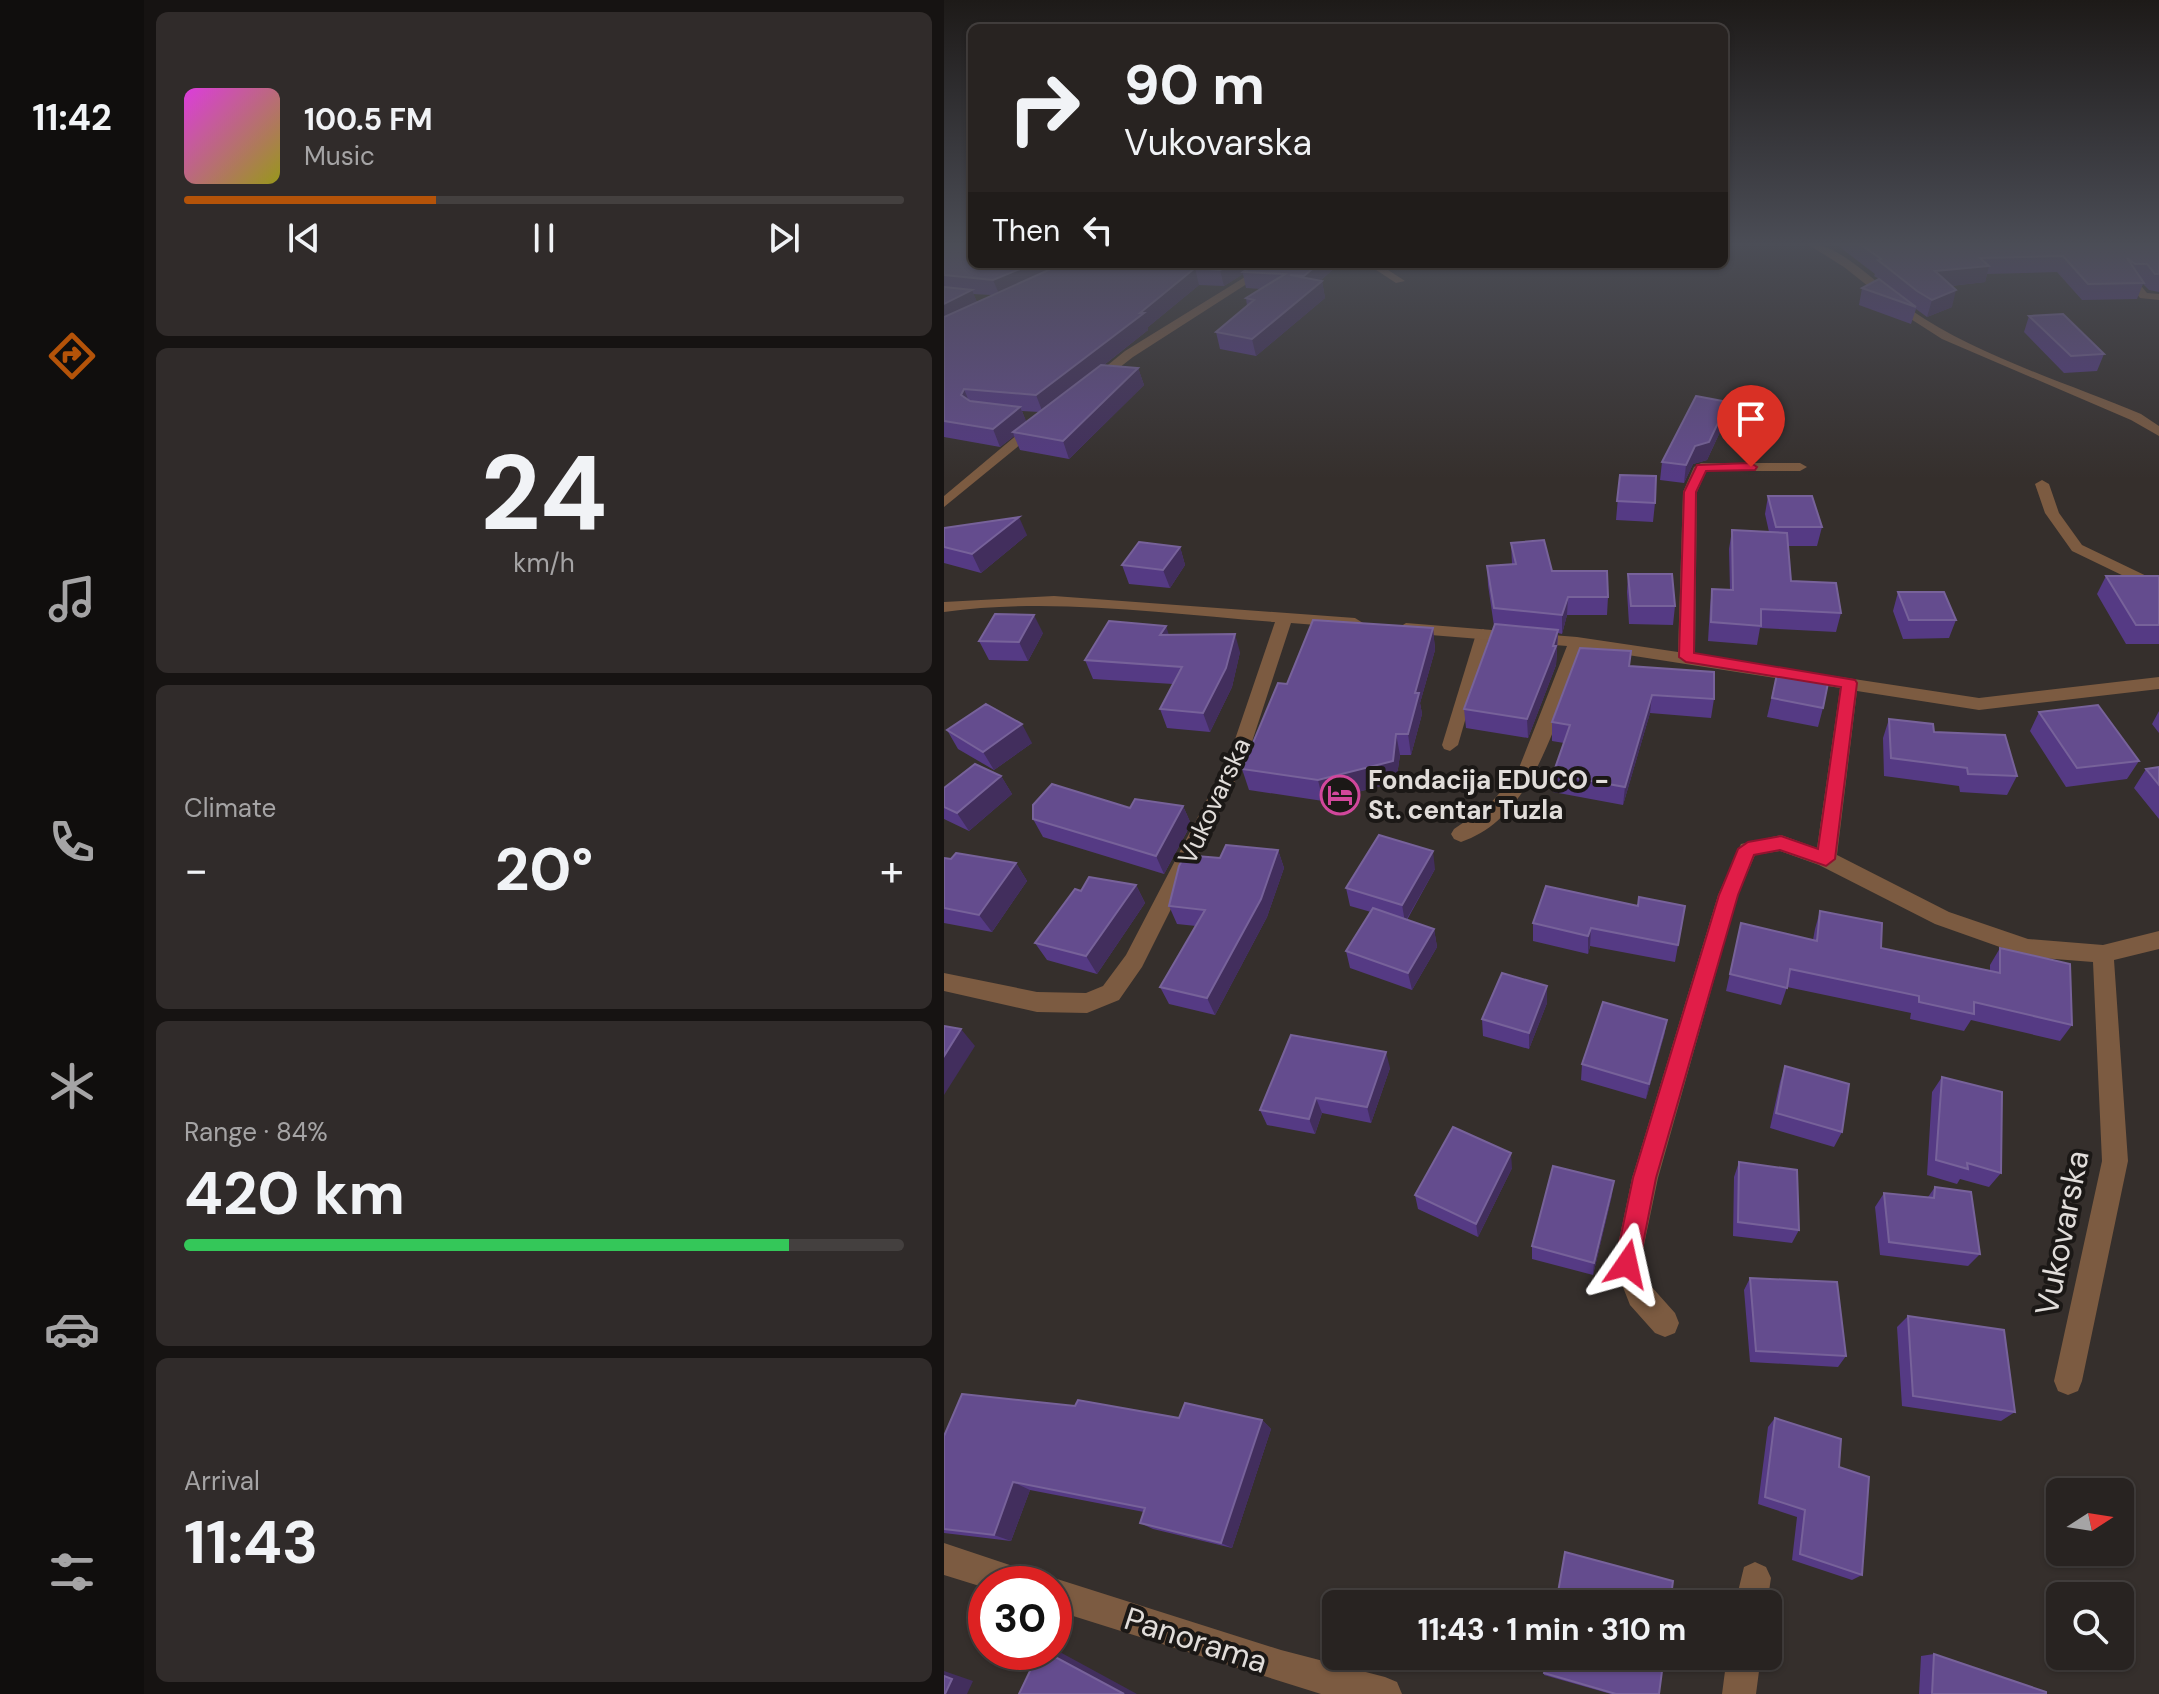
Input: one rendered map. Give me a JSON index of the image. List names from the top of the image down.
{
  "streets": {
    "street": ["Vukovarska", "Panorama"]
  },
  "places": {
    "hotel": ["Fondacija EDUCO - St. centar Tuzla"]
  },
  "north": "right",
  "page": {
    "tabs": "11:42",
    "turn": ["90 m", "Vukovarska"],
    "song": ["100.5 FM", "Music"],
    "then": "Then",
    "tile": [
      ["24", "km/h"],
      "Climate",
      ["Range · 84%", "420 km"],
      ["Arrival", "11:43"]
    ],
    "heat": ["−", "20°", "+"],
    "limit": "30",
    "trip": "11:43 · 1 min · 310 m"
  }
}
